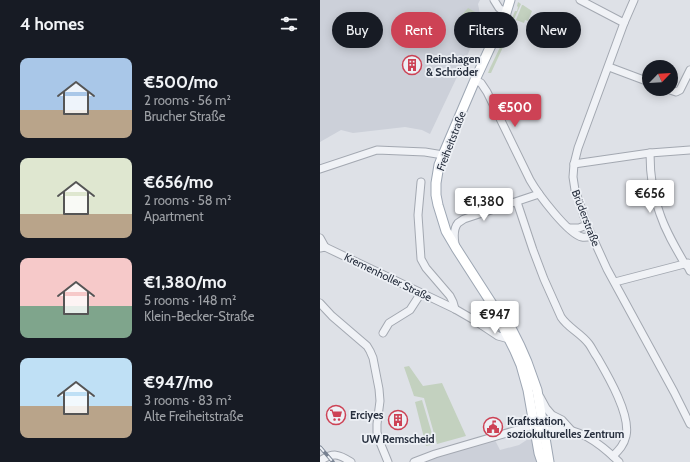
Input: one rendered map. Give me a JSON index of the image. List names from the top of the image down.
{
  "streets": {
    "main road": ["Freiheitstraße"],
    "street": ["Brüderstraße", "Kremenholler Straße"]
  },
  "crossings": [
    ["Freiheitstraße", "Kremenholler Straße"]
  ],
  "places": {
    "building": ["Reinshagen & Schröder", "UW Remscheid"],
    "supermarket": ["Erciyes"],
    "public building": ["Kraftstation, soziokulturelles Zentrum"]
  },
  "north": "top right",
  "page": {
    "heading": "4 homes",
    "chip": [
      "Buy",
      "Rent",
      "Filters",
      "New"
    ],
    "list": [
      {
        "name": "€500/mo",
        "note": "2 rooms · 56 m² · Brucher Straße"
      },
      {
        "name": "€656/mo",
        "note": "2 rooms · 58 m² · Apartment"
      },
      {
        "name": "€1,380/mo",
        "note": "5 rooms · 148 m² · Klein-Becker-Straße"
      },
      {
        "name": "€947/mo",
        "note": "3 rooms · 83 m² · Alte Freiheitstraße"
      }
    ],
    "price": [
      "€500",
      "€656",
      "€1,380",
      "€947"
    ]
  }
}
